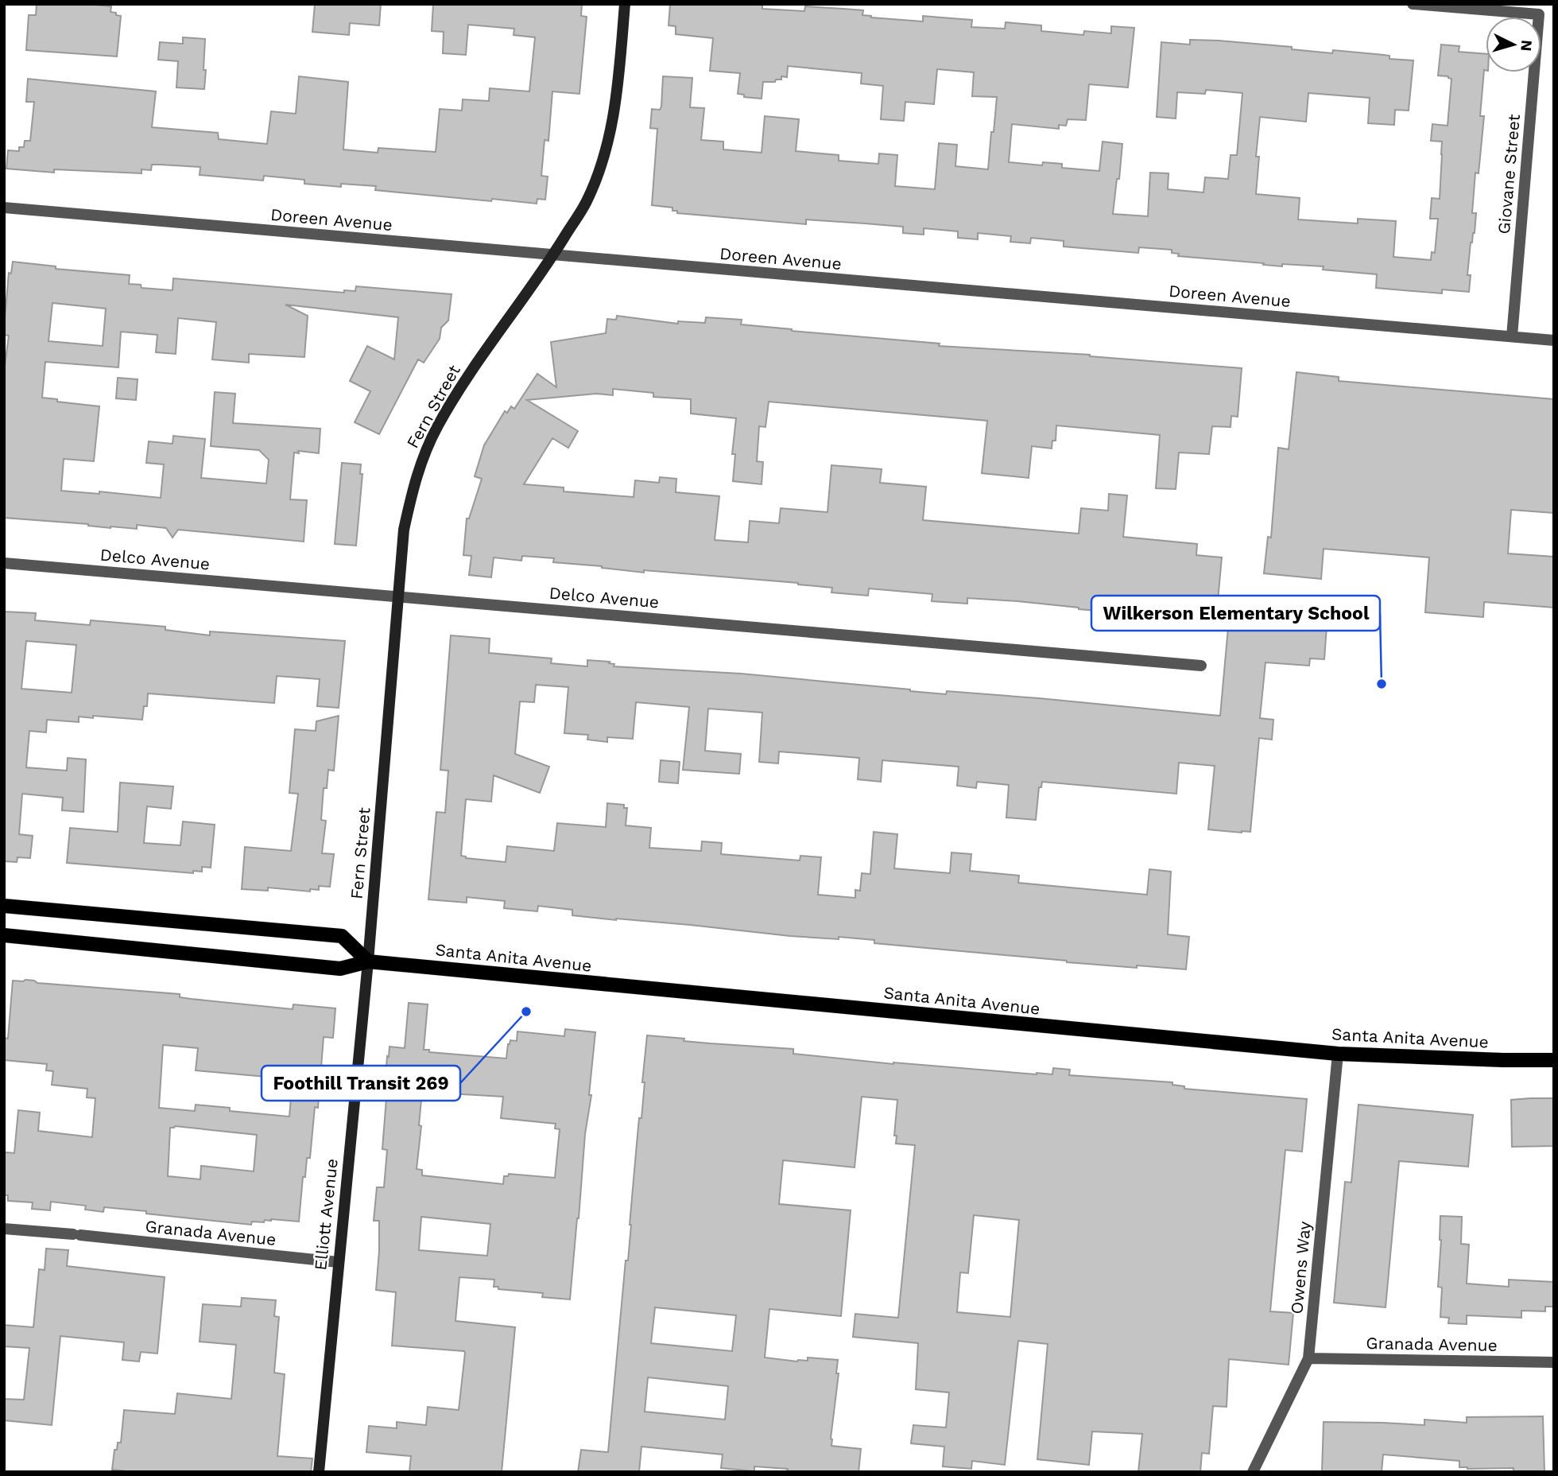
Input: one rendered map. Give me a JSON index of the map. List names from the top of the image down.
{
  "streets": {
    "main road": ["Santa Anita Avenue"],
    "street": [
      "Giovane Street",
      "Doreen Avenue",
      "Fern Street",
      "Delco Avenue",
      "Elliott Avenue",
      "Granada Avenue",
      "Owens Way"
    ]
  },
  "crossings": [
    ["Giovane Street", "Doreen Avenue"],
    ["Doreen Avenue", "Fern Street"],
    ["Fern Street", "Delco Avenue"],
    ["Fern Street", "Santa Anita Avenue"],
    ["Fern Street", "Elliott Avenue"],
    ["Santa Anita Avenue", "Elliott Avenue"],
    ["Santa Anita Avenue", "Owens Way"],
    ["Elliott Avenue", "Granada Avenue"],
    ["Granada Avenue", "Owens Way"]
  ],
  "places": ["Wilkerson Elementary School", "Foothill Transit 269"],
  "north": "right"
}
